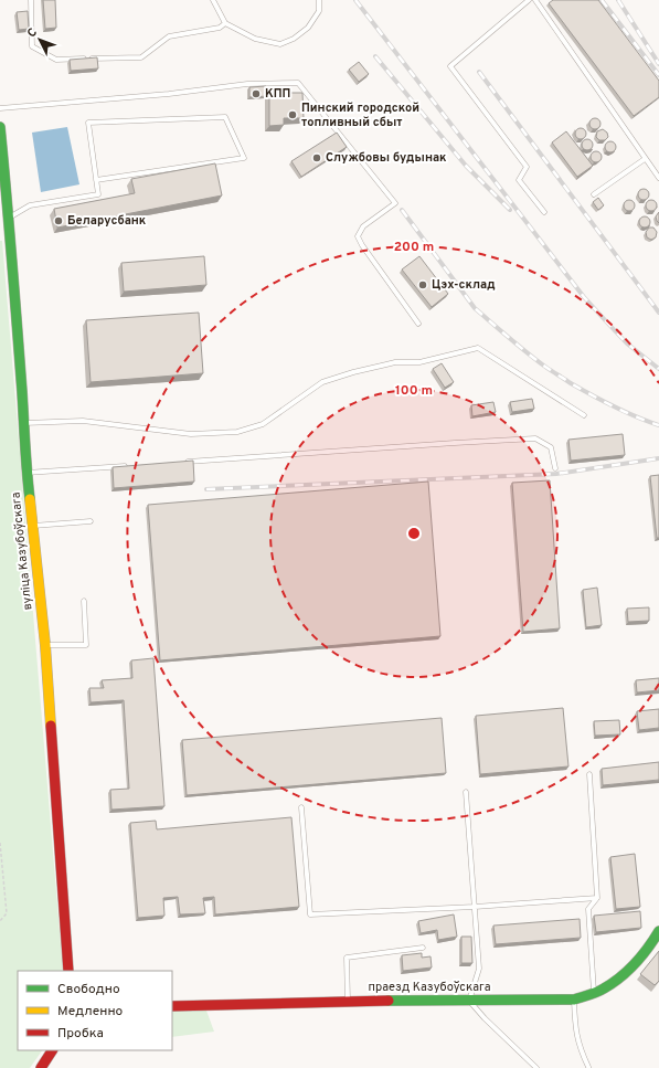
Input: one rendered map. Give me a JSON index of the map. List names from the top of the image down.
{
  "streets": {
    "street": ["вуліца Казубоўскага", "праезд Казубоўскага"]
  },
  "places": [
    "КПП",
    "Пинский городской топливный сбыт",
    "Службовы будынак",
    "Беларусбанк",
    "Цэх-склад"
  ],
  "legend": ["Свободно", "Медленно", "Пробка"],
  "north": "top left",
  "rings": ["200 m", "100 m"]
}
